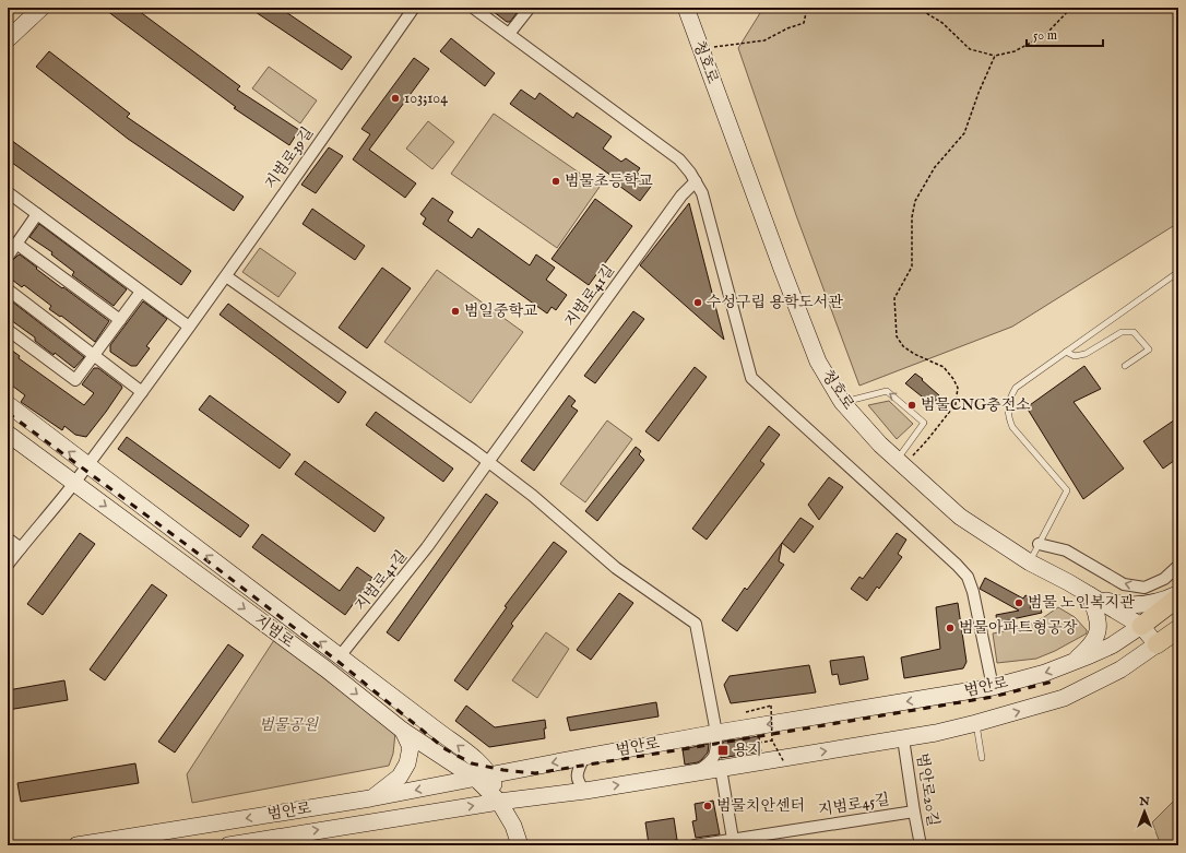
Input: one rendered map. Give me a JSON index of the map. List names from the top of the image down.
{
  "streets": {
    "highway": ["범안로"],
    "main road": ["청호로", "지범로"],
    "street": [
      "지범로39길",
      "지범로41길",
      "범안로20길",
      "지범로45길"
    ]
  },
  "crossings": [
    ["청호로", "범안로"],
    ["지범로39길", "지범로"],
    ["지범로", "범안로"],
    ["범안로", "범안로20길"],
    ["범안로20길", "지범로45길"]
  ],
  "parks": ["범물공원"],
  "places": {
    "other": [
      "103;104",
      "범물초등학교",
      "수성구립 용학도서관",
      "범일중학교",
      "범물CNG충전소",
      "범물 노인복지관",
      "범물아파트형공장",
      "범물치안센터"
    ],
    "transit": ["용지"]
  },
  "scale_bar": "50 m",
  "north": "top"
}
